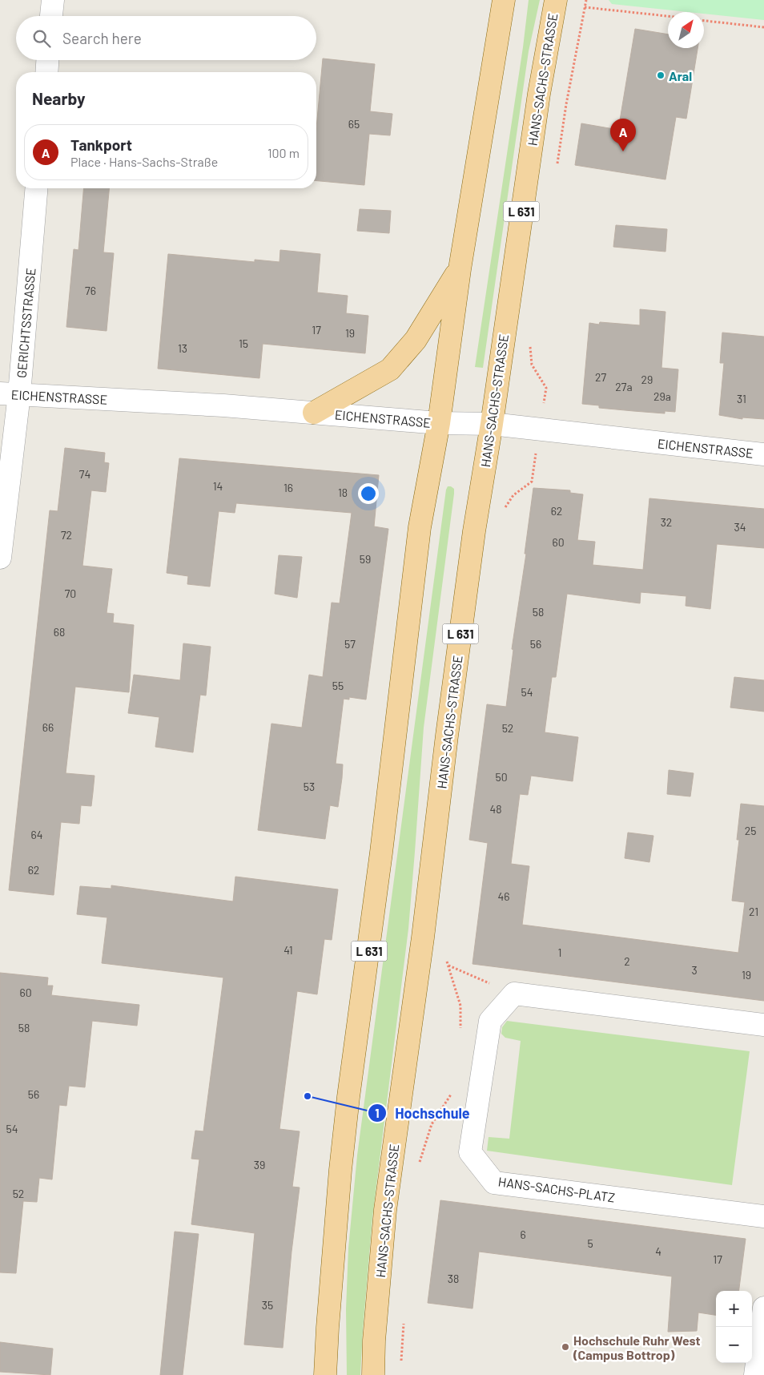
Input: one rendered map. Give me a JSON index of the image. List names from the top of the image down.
{
  "streets": {
    "main road": ["HANS-SACHS-STRASSE", "L 631"],
    "street": ["GERICHTSSTRASSE", "EICHENSTRASSE", "HANS-SACHS-PLATZ"]
  },
  "crossings": [
    ["HANS-SACHS-STRASSE", "EICHENSTRASSE"],
    ["L 631", "EICHENSTRASSE"],
    ["GERICHTSSTRASSE", "EICHENSTRASSE"]
  ],
  "places": ["Aral", "Hochschule", "Hochschule Ruhr West (Campus Bottrop)"],
  "house_numbers": [
    "65",
    "76",
    "17",
    "19",
    "15",
    "13",
    "27",
    "29",
    "27a",
    "29a",
    "31",
    "74",
    "14",
    "16",
    "18",
    "62",
    "32",
    "34",
    "72",
    "60",
    "59",
    "70",
    "58",
    "68",
    "57",
    "56",
    "55",
    "54",
    "66",
    "52",
    "50",
    "53",
    "48",
    "25",
    "64",
    "62",
    "46",
    "21",
    "41",
    "1",
    "2",
    "3",
    "19",
    "60",
    "58",
    "56",
    "54",
    "39",
    "52",
    "6",
    "5",
    "4",
    "17",
    "38",
    "35"
  ],
  "north": "top right",
  "page": {
    "search": "Search here",
    "heading": "Nearby",
    "pins": "A",
    "list": [
      {
        "mark": "A",
        "name": "Tankport",
        "note": "Place · Hans-Sachs-Straße",
        "value": "100 m"
      }
    ],
    "map_buttons": ["+", "−"]
  }
}
